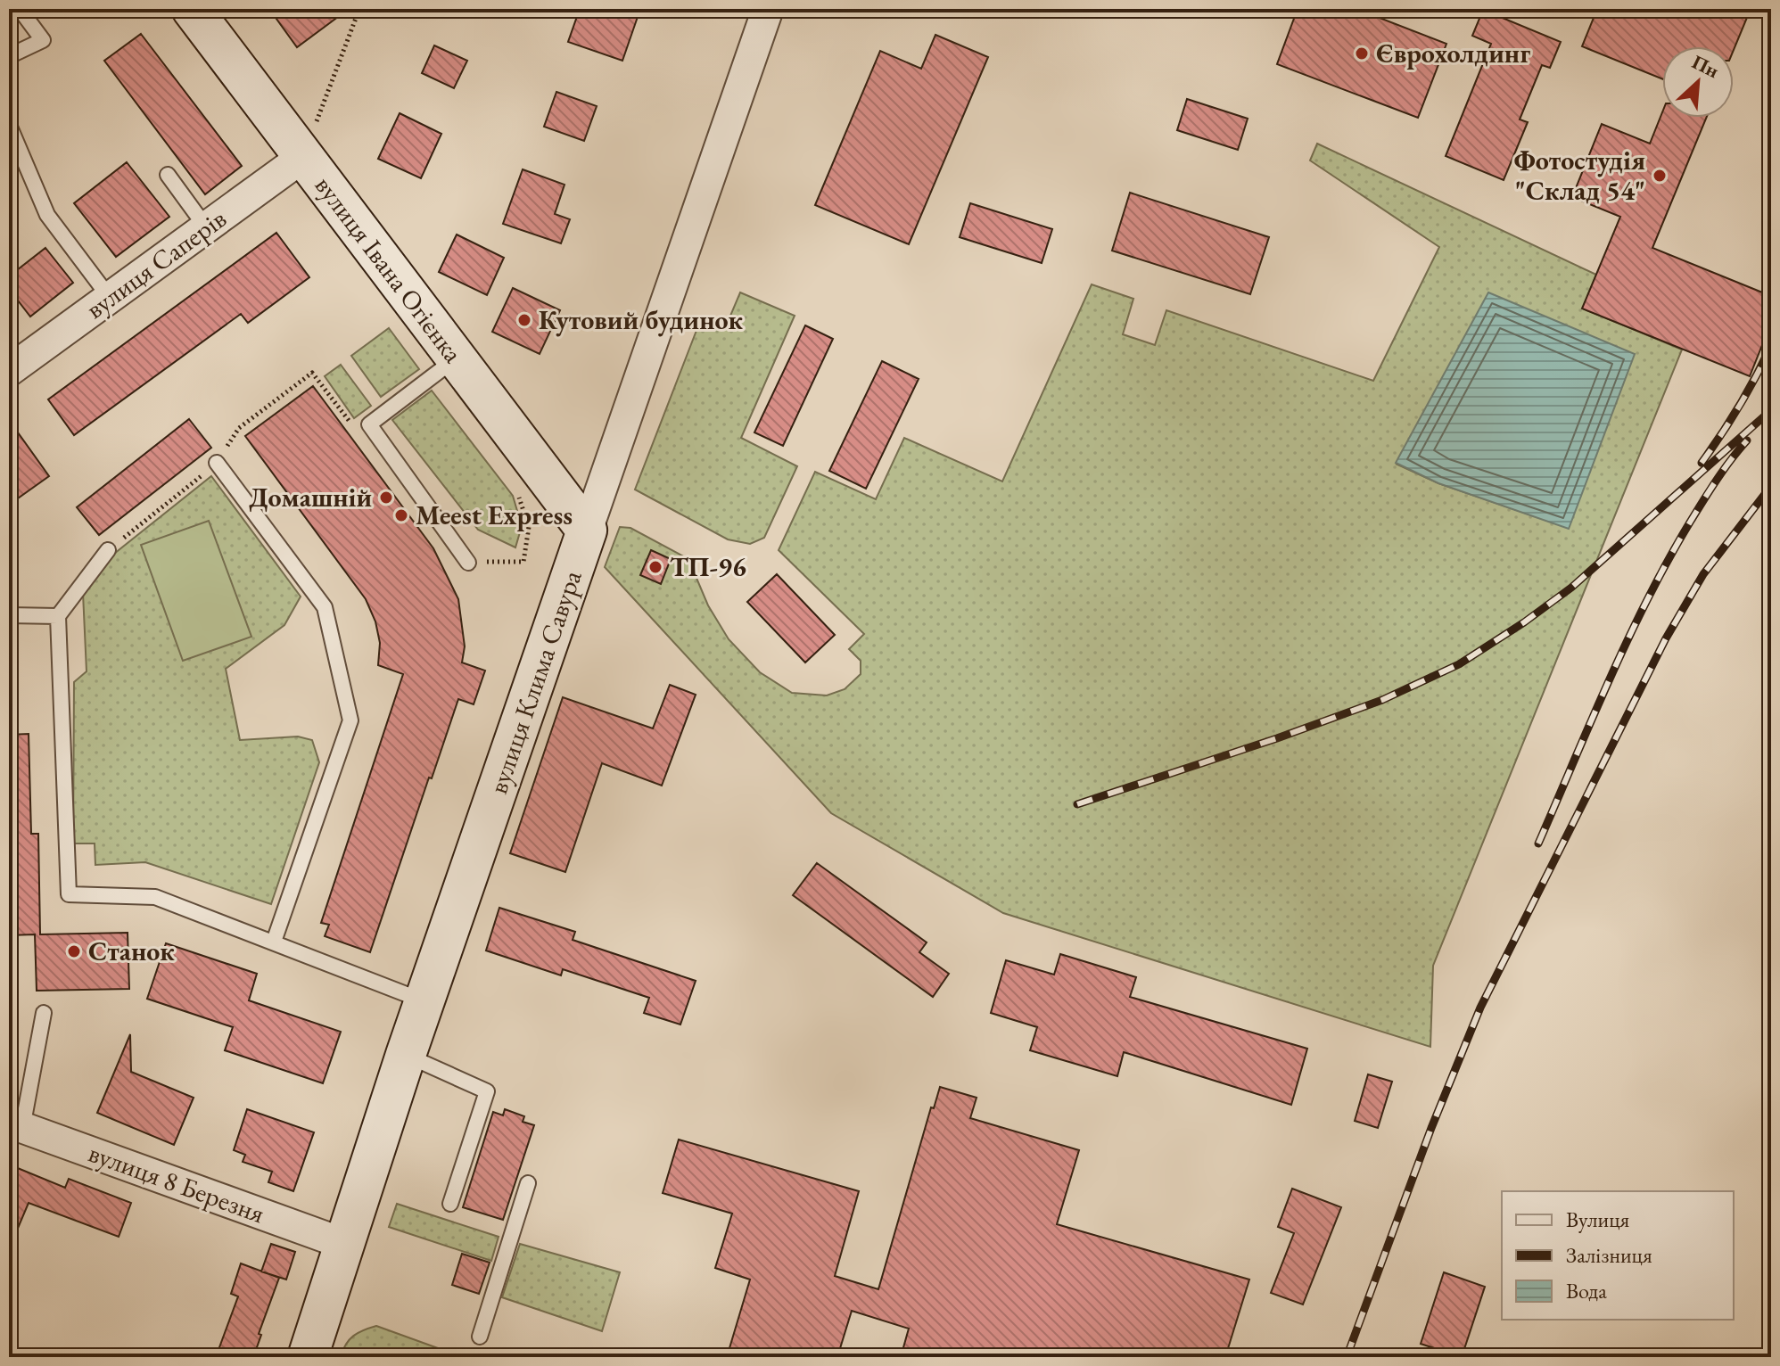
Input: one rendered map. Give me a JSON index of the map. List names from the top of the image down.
{
  "streets": {
    "street": [
      "вулиця Саперів",
      "вулиця Івана Огієнка",
      "вулиця Клима Савура",
      "вулиця 8 Березня"
    ]
  },
  "crossings": [
    ["вулиця Саперів", "вулиця Івана Огієнка"],
    ["вулиця Івана Огієнка", "вулиця Клима Савура"],
    ["вулиця Клима Савура", "вулиця 8 Березня"]
  ],
  "places": [
    "Єврохолдинг",
    "Фотостудія \"Склад 54\"",
    "Кутовий будинок",
    "Домашній",
    "Meest Express",
    "ТП-96",
    "Станок"
  ],
  "legend": ["Вулиця", "Залізниця", "Вода"],
  "north": "top right"
}
